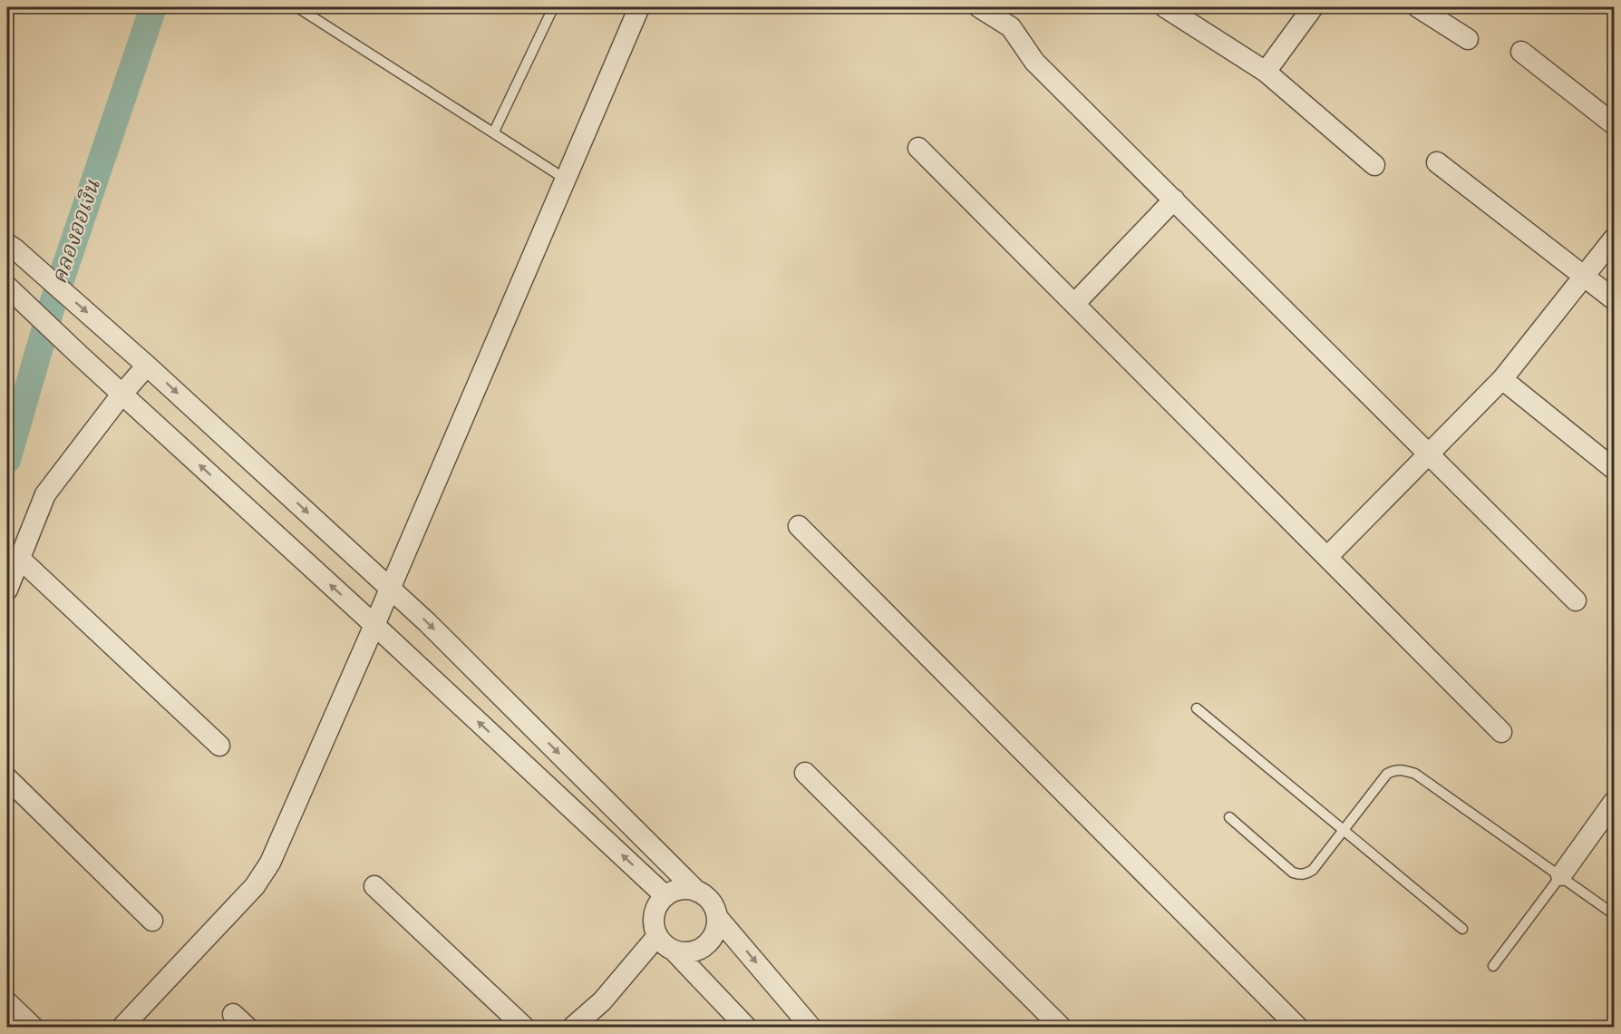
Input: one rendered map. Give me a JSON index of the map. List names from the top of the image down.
{
  "water": ["คลองออเงิน"]
}
